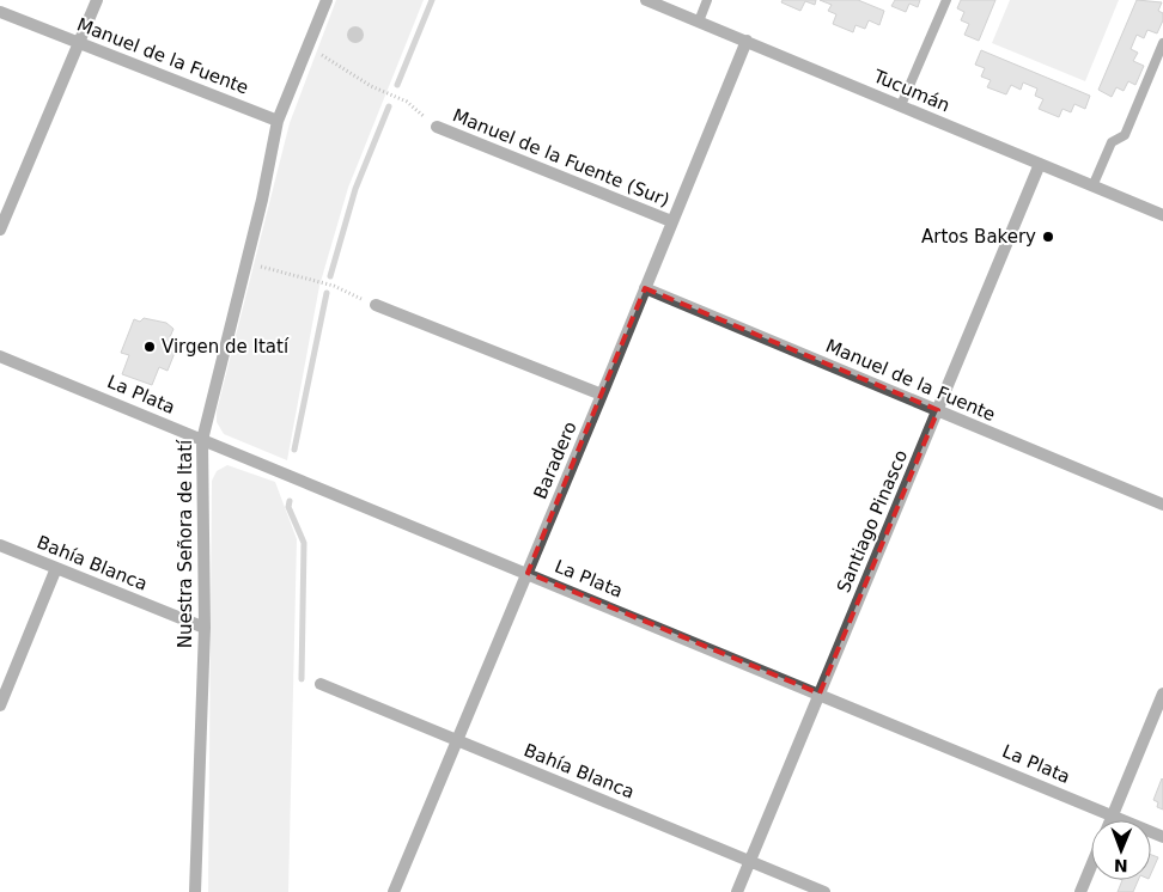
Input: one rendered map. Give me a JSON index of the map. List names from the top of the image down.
{
  "streets": {
    "street": [
      "Manuel de la Fuente",
      "Tucumán",
      "Manuel de la Fuente (Sur)",
      "La Plata",
      "Baradero",
      "Santiago Pinasco",
      "Nuestra Señora de Itatí",
      "Bahía Blanca"
    ]
  },
  "crossings": [
    ["Manuel de la Fuente", "Baradero"],
    ["Manuel de la Fuente", "Santiago Pinasco"],
    ["Manuel de la Fuente", "Nuestra Señora de Itatí"],
    ["Tucumán", "Baradero"],
    ["Tucumán", "Santiago Pinasco"],
    ["Manuel de la Fuente (Sur)", "Baradero"],
    ["La Plata", "Baradero"],
    ["La Plata", "Santiago Pinasco"],
    ["La Plata", "Nuestra Señora de Itatí"],
    ["Baradero", "Bahía Blanca"],
    ["Santiago Pinasco", "Bahía Blanca"],
    ["Nuestra Señora de Itatí", "Bahía Blanca"]
  ],
  "places": ["Artos Bakery", "Virgen de Itatí"],
  "north": "bottom"
}
